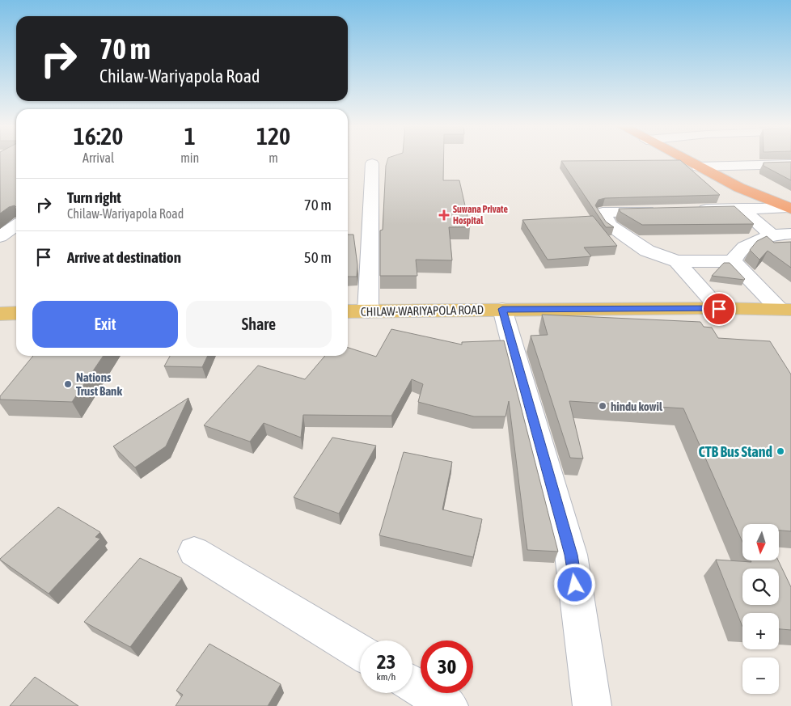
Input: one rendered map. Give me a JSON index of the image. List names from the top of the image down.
{
  "streets": {
    "main road": ["CHILAW-WARIYAPOLA ROAD"]
  },
  "places": {
    "health": ["Suwana Private Hospital"],
    "other": ["Nations Trust Bank", "hindu kowil", "CTB Bus Stand"]
  },
  "north": "bottom",
  "page": {
    "turn": ["70 m", "Chilaw-Wariyapola Road"],
    "eta": [
      "16:20",
      "Arrival",
      "1",
      "min",
      "120",
      "m"
    ],
    "list": [
      {
        "name": "Turn right",
        "note": "Chilaw-Wariyapola Road",
        "value": "70 m"
      },
      {
        "name": "Arrive at destination",
        "value": "50 m"
      }
    ],
    "buttons": ["Exit", "Share"],
    "map_buttons": ["+", "−"],
    "speed": "23 km/h",
    "limit": "30"
  }
}
